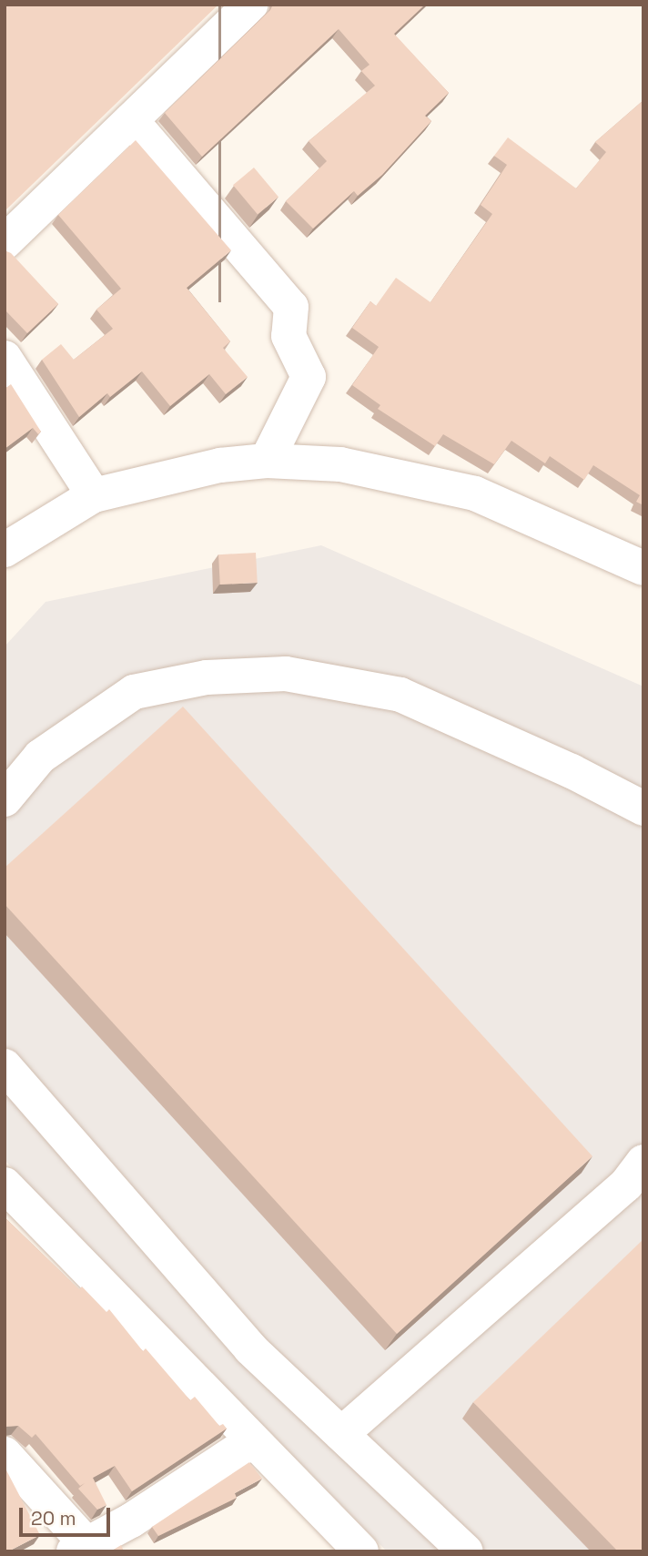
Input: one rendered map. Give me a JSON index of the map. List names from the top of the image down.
{
  "scale_bar": "20 m"
}
